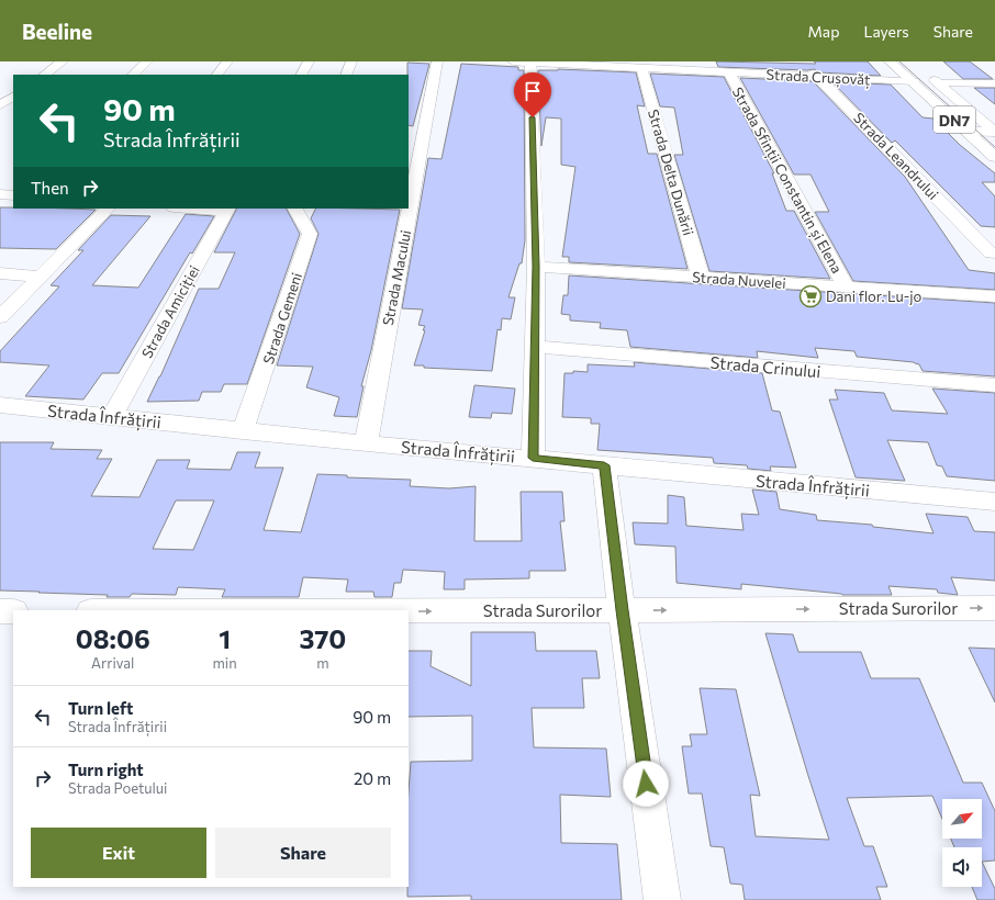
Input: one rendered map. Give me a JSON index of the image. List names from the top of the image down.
{
  "streets": {
    "street": [
      "Strada Crușovăț",
      "DN7",
      "Strada Leandrului",
      "Strada Delta Dunării",
      "Strada Sfinții Constantin și Elena",
      "Strada Macului",
      "Strada Nuvelei",
      "Strada Amiciției",
      "Strada Gemeni",
      "Strada Crinului",
      "Strada Înfrățirii",
      "Strada Surorilor"
    ]
  },
  "crossings": [
    ["Strada Crușovăț", "DN7"],
    ["Strada Crușovăț", "Strada Leandrului"],
    ["Strada Crușovăț", "Strada Delta Dunării"],
    ["Strada Crușovăț", "Strada Sfinții Constantin și Elena"],
    ["Strada Delta Dunării", "Strada Nuvelei"],
    ["Strada Sfinții Constantin și Elena", "Strada Nuvelei"],
    ["Strada Macului", "Strada Înfrățirii"],
    ["Strada Amiciției", "Strada Înfrățirii"],
    ["Strada Gemeni", "Strada Înfrățirii"]
  ],
  "one_way": ["Strada Surorilor"],
  "places": {
    "supermarket": ["Dani flor. Lu-jo"]
  },
  "north": "top right",
  "page": {
    "header": "Beeline",
    "nav": ["Map", "Layers", "Share"],
    "turn": ["90 m", "Strada Înfrățirii"],
    "then": "Then",
    "eta": [
      "08:06",
      "Arrival",
      "1",
      "min",
      "370",
      "m"
    ],
    "list": [
      {
        "name": "Turn left",
        "note": "Strada Înfrățirii",
        "value": "90 m"
      },
      {
        "name": "Turn right",
        "note": "Strada Poetului",
        "value": "20 m"
      }
    ],
    "buttons": ["Exit", "Share"]
  }
}
